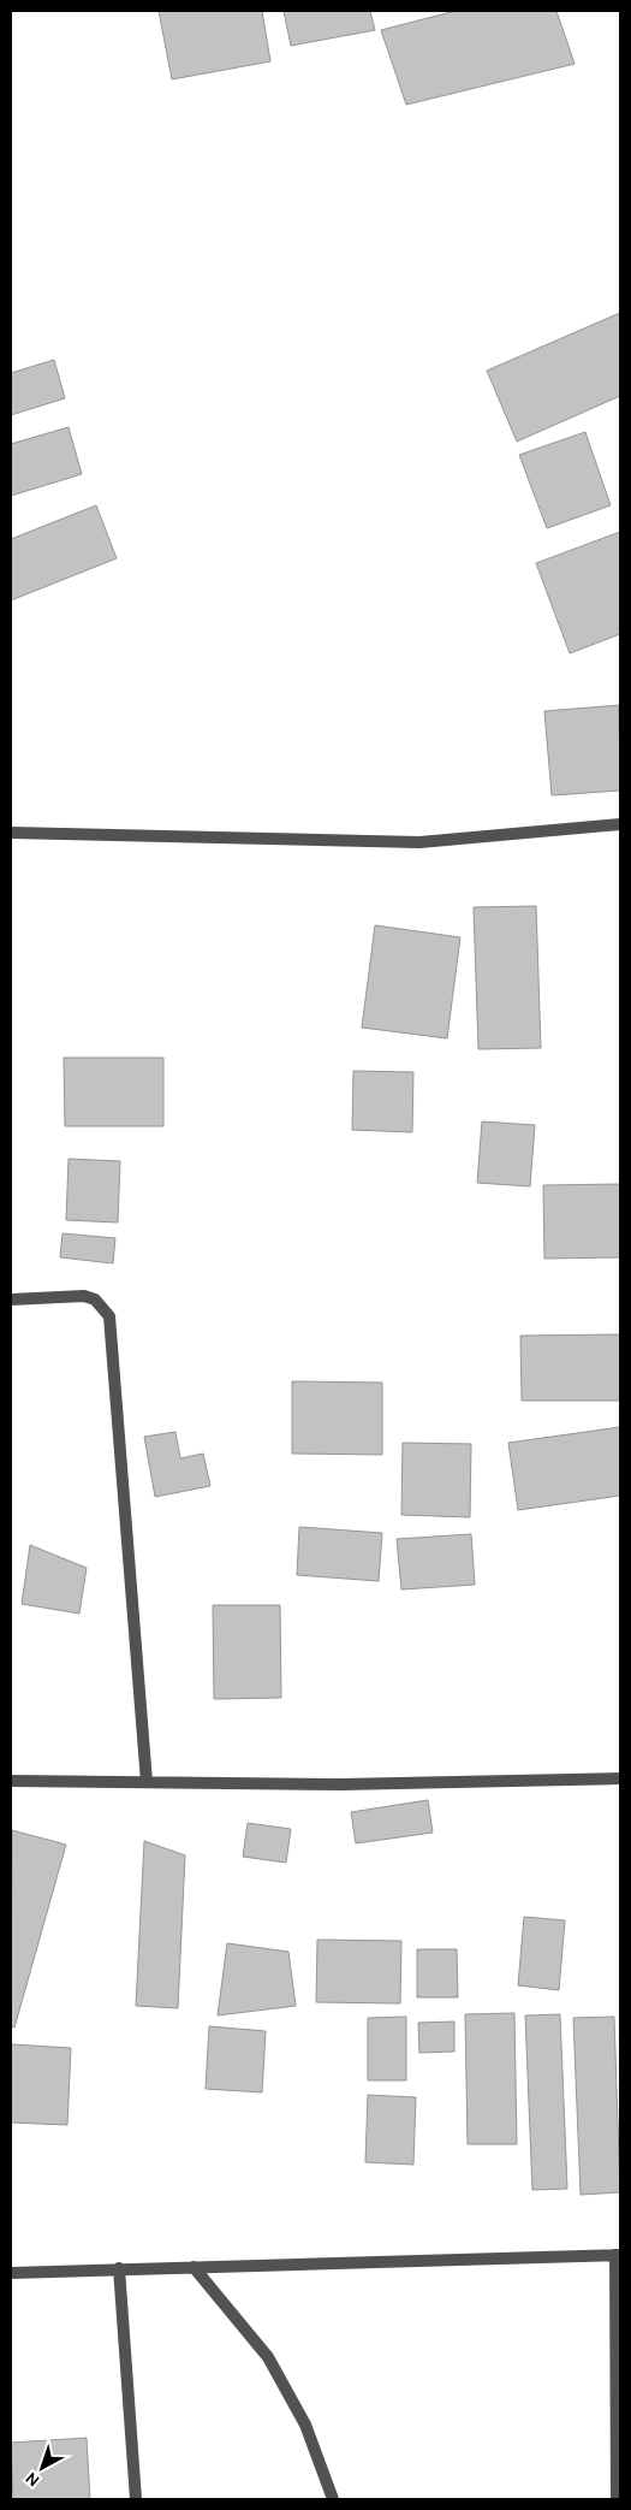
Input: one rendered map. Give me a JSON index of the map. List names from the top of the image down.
{
  "north": "bottom left"
}
